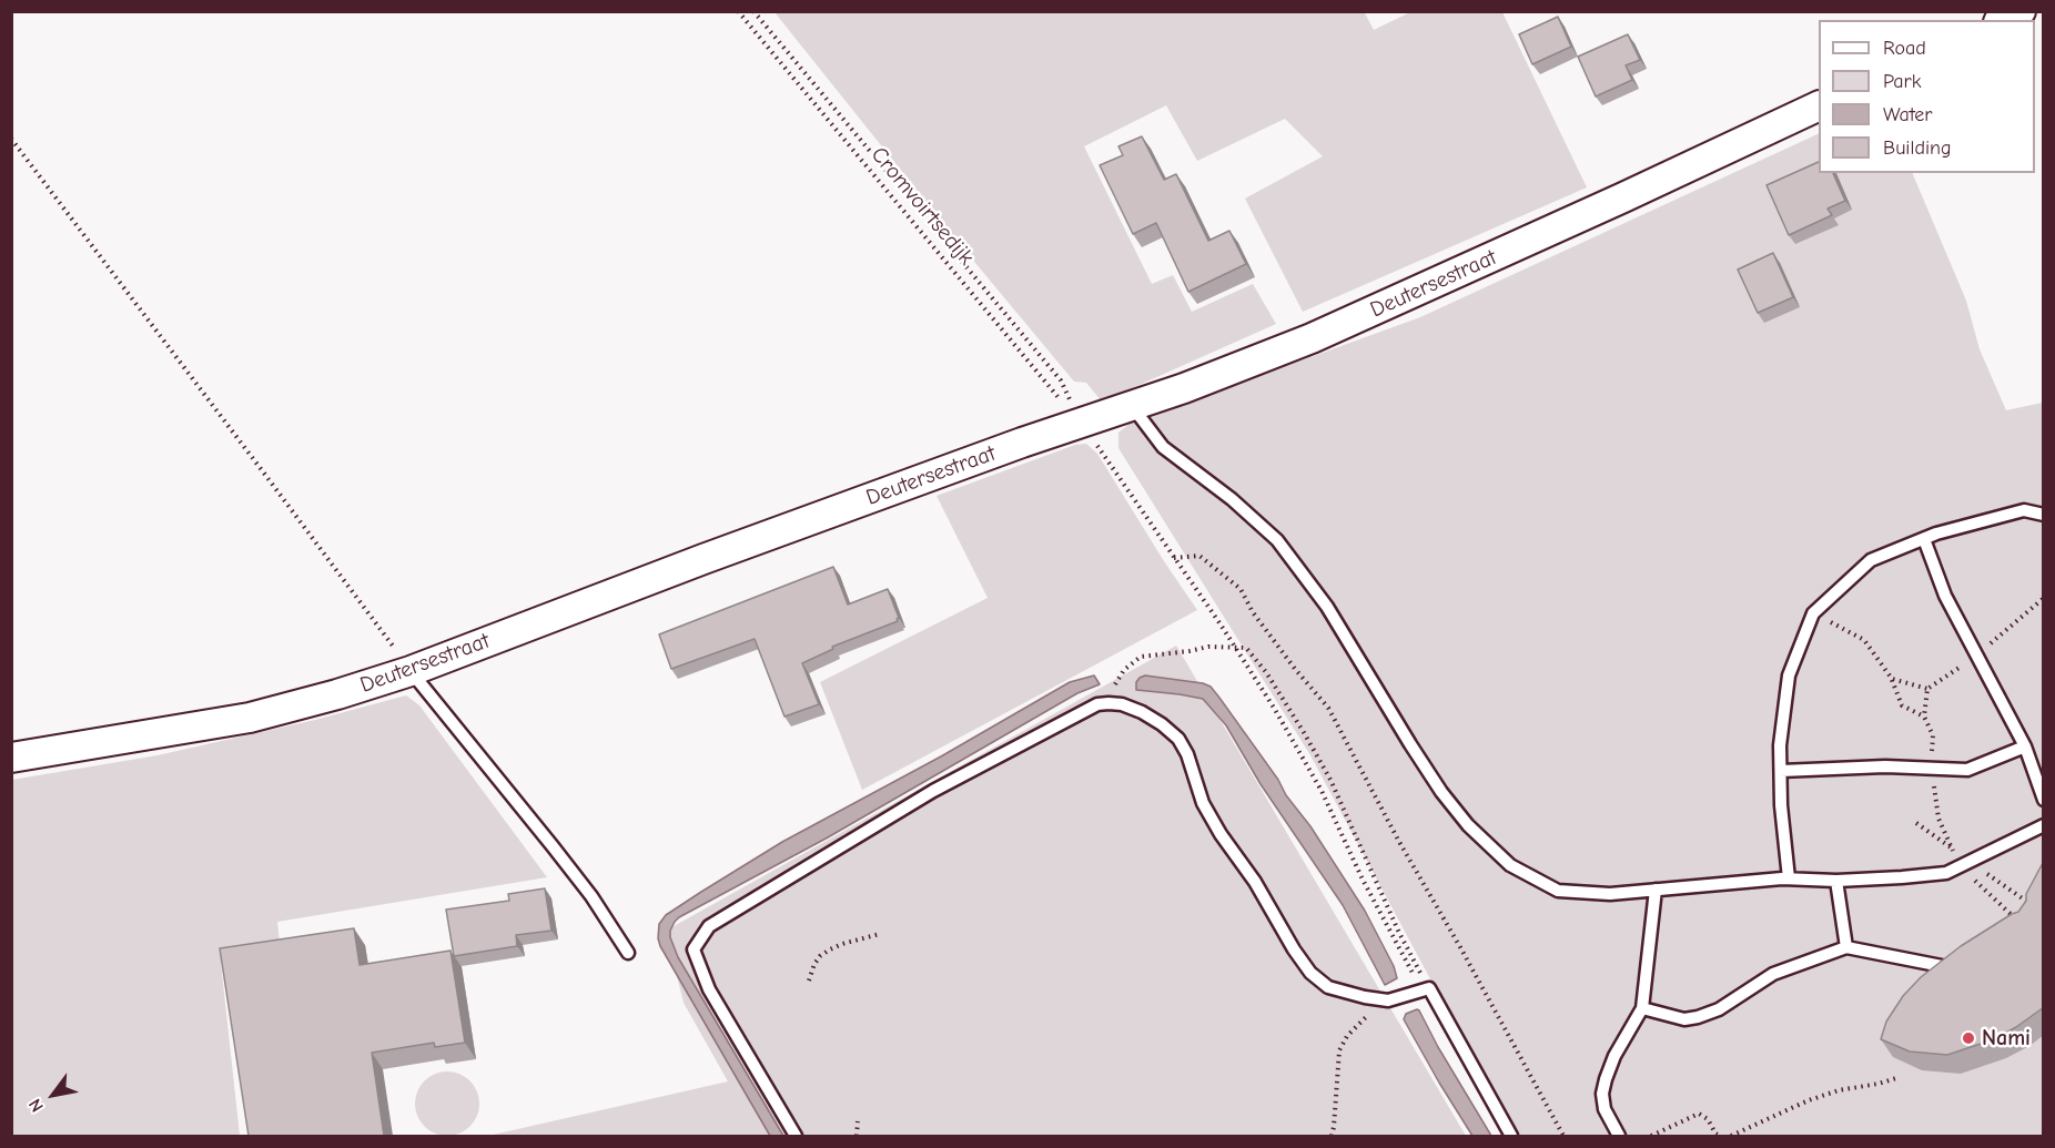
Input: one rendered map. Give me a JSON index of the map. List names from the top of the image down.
{
  "streets": {
    "street": ["Deutersestraat"],
    "path": ["Cromvoirtsedijk"]
  },
  "crossings": [
    ["Cromvoirtsedijk", "Deutersestraat"]
  ],
  "places": ["Nami"],
  "legend": [
    "Road",
    "Park",
    "Water",
    "Building"
  ],
  "north": "bottom left"
}
